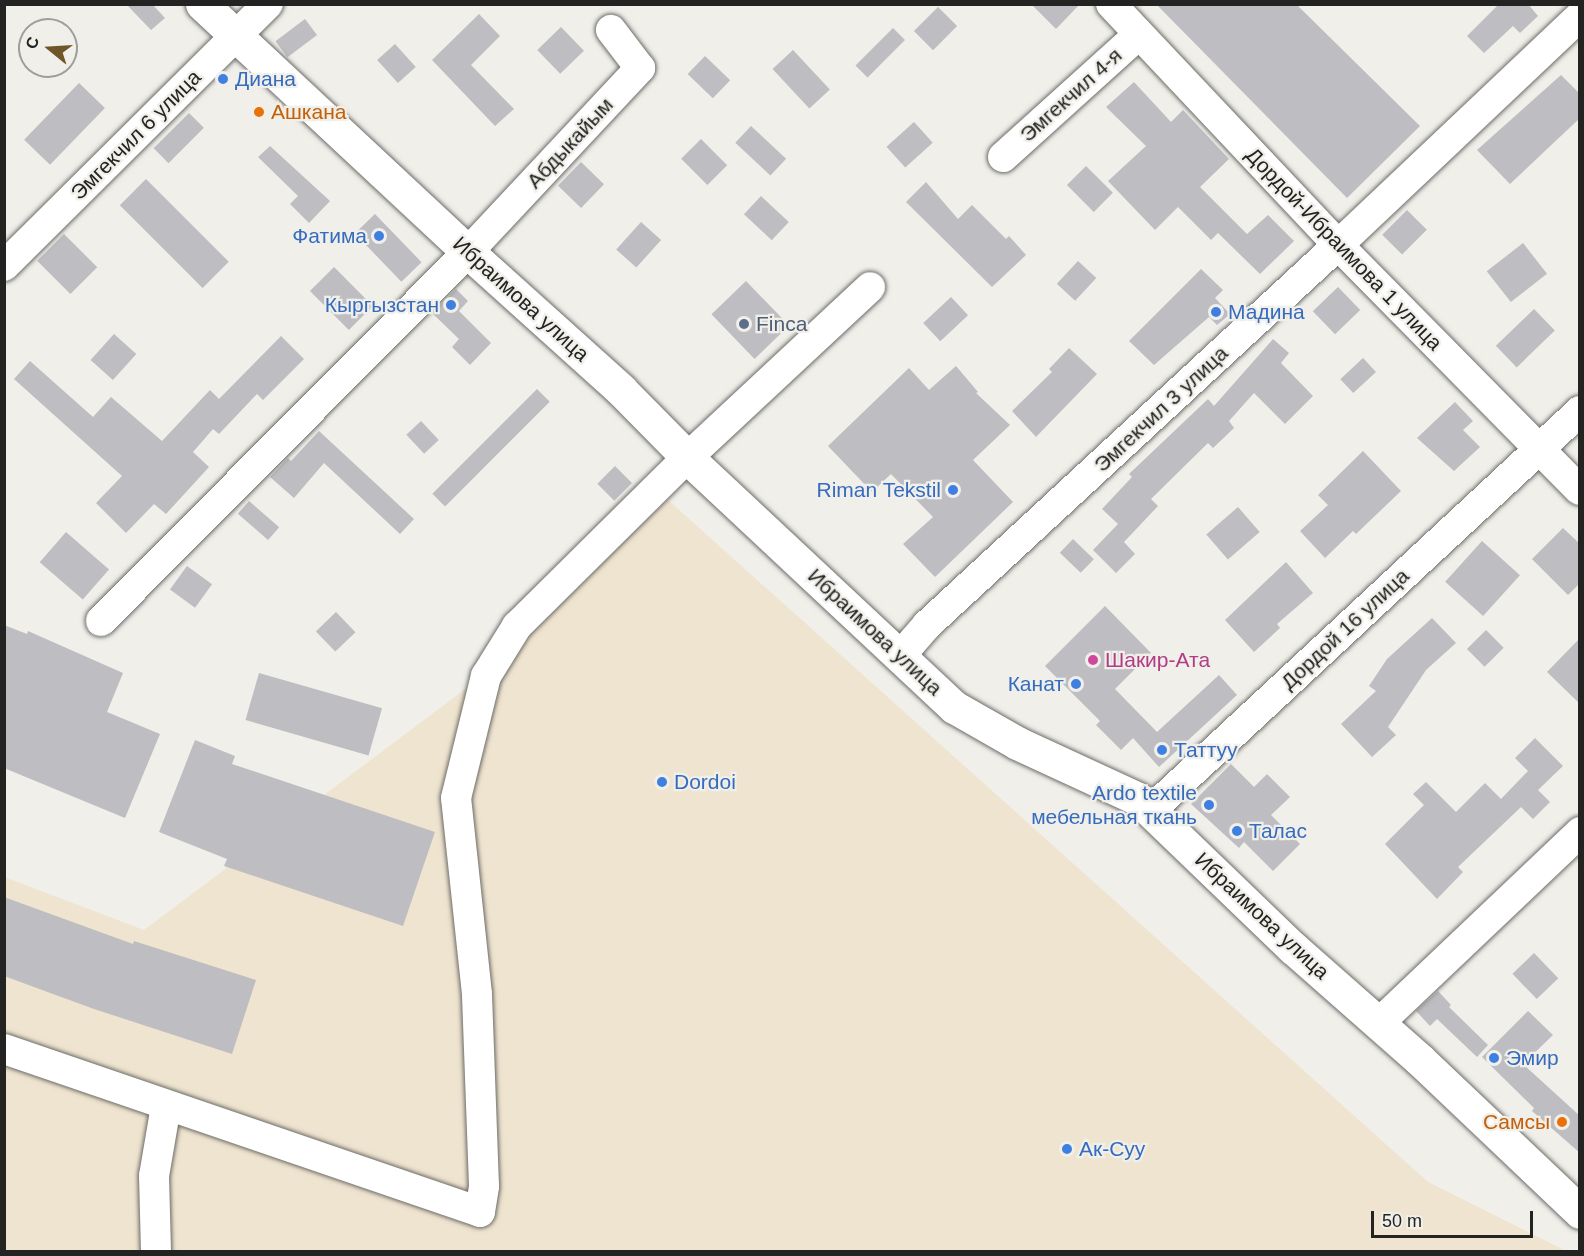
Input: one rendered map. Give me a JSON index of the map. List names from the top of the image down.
{
  "streets": {
    "main road": ["Ибраимова улица"],
    "street": [
      "Эмгекчил 4-я",
      "Эмгекчил 6 улица",
      "Абдыкайым",
      "Дордой-Ибраимова 1 улица",
      "Эмгекчил 3 улица",
      "Дордой 16 улица"
    ]
  },
  "crossings": [
    ["Эмгекчил 4-я", "Дордой-Ибраимова 1 улица"],
    ["Эмгекчил 6 улица", "Ибраимова улица"],
    ["Абдыкайым", "Ибраимова улица"],
    ["Дордой-Ибраимова 1 улица", "Эмгекчил 3 улица"],
    ["Дордой-Ибраимова 1 улица", "Дордой 16 улица"],
    ["Ибраимова улица", "Эмгекчил 3 улица"],
    ["Ибраимова улица", "Дордой 16 улица"]
  ],
  "places": [
    "Диана",
    "Ашкана",
    "Фатима",
    "Кыргызстан",
    "Мадина",
    "Finca",
    "Riman Tekstil",
    "Шакир-Ата",
    "Канат",
    "Таттуу",
    "Dordoi",
    "Ardo textile мебельная ткань",
    "Талас",
    "Эмир",
    "Самсы",
    "Ак-Суу"
  ],
  "scale_bar": "50 m",
  "north": "left"
}
